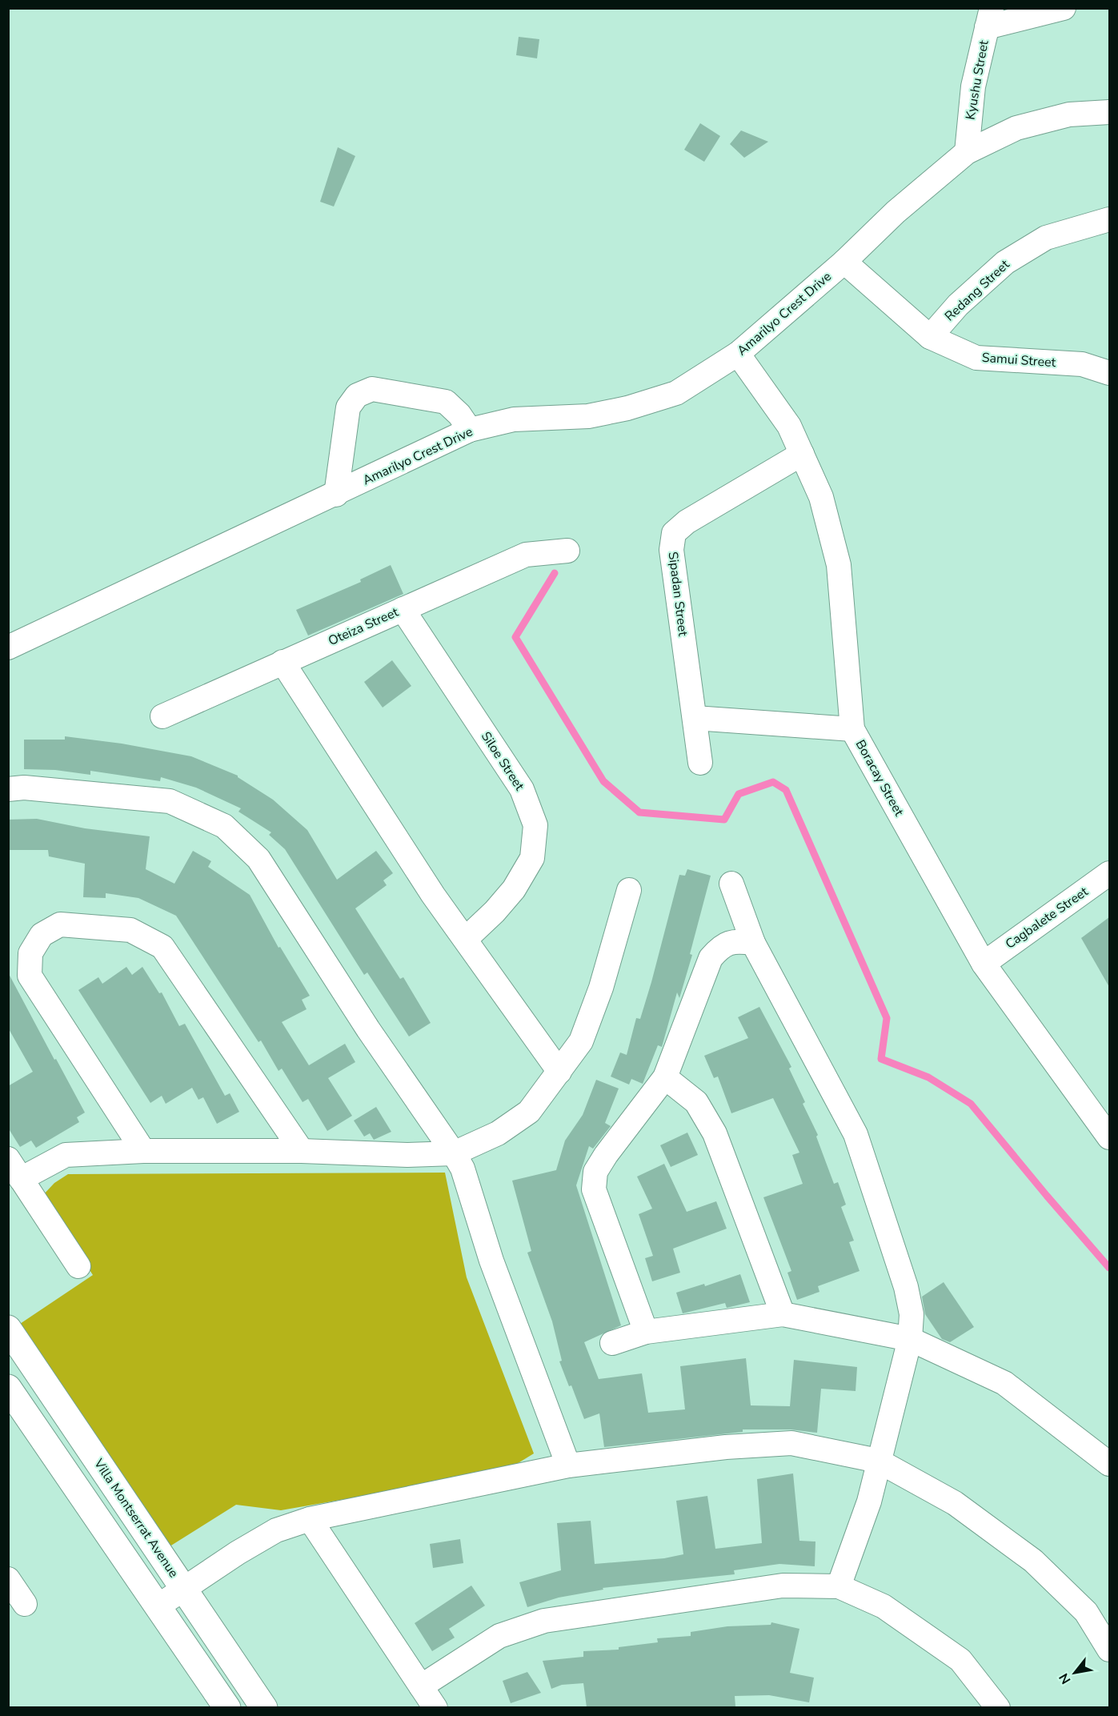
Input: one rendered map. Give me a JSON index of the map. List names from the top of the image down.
{
  "streets": {
    "street": [
      "Kyushu Street",
      "Redang Street",
      "Amarilyo Crest Drive",
      "Samui Street",
      "Sipadan Street",
      "Oteiza Street",
      "Siloe Street",
      "Boracay Street",
      "Cagbalete Street",
      "Villa Montserrat Avenue"
    ]
  },
  "crossings": [
    ["Kyushu Street", "Amarilyo Crest Drive"],
    ["Redang Street", "Samui Street"],
    ["Amarilyo Crest Drive", "Samui Street"],
    ["Amarilyo Crest Drive", "Boracay Street"],
    ["Sipadan Street", "Boracay Street"],
    ["Oteiza Street", "Siloe Street"],
    ["Boracay Street", "Cagbalete Street"]
  ],
  "north": "bottom left"
}
